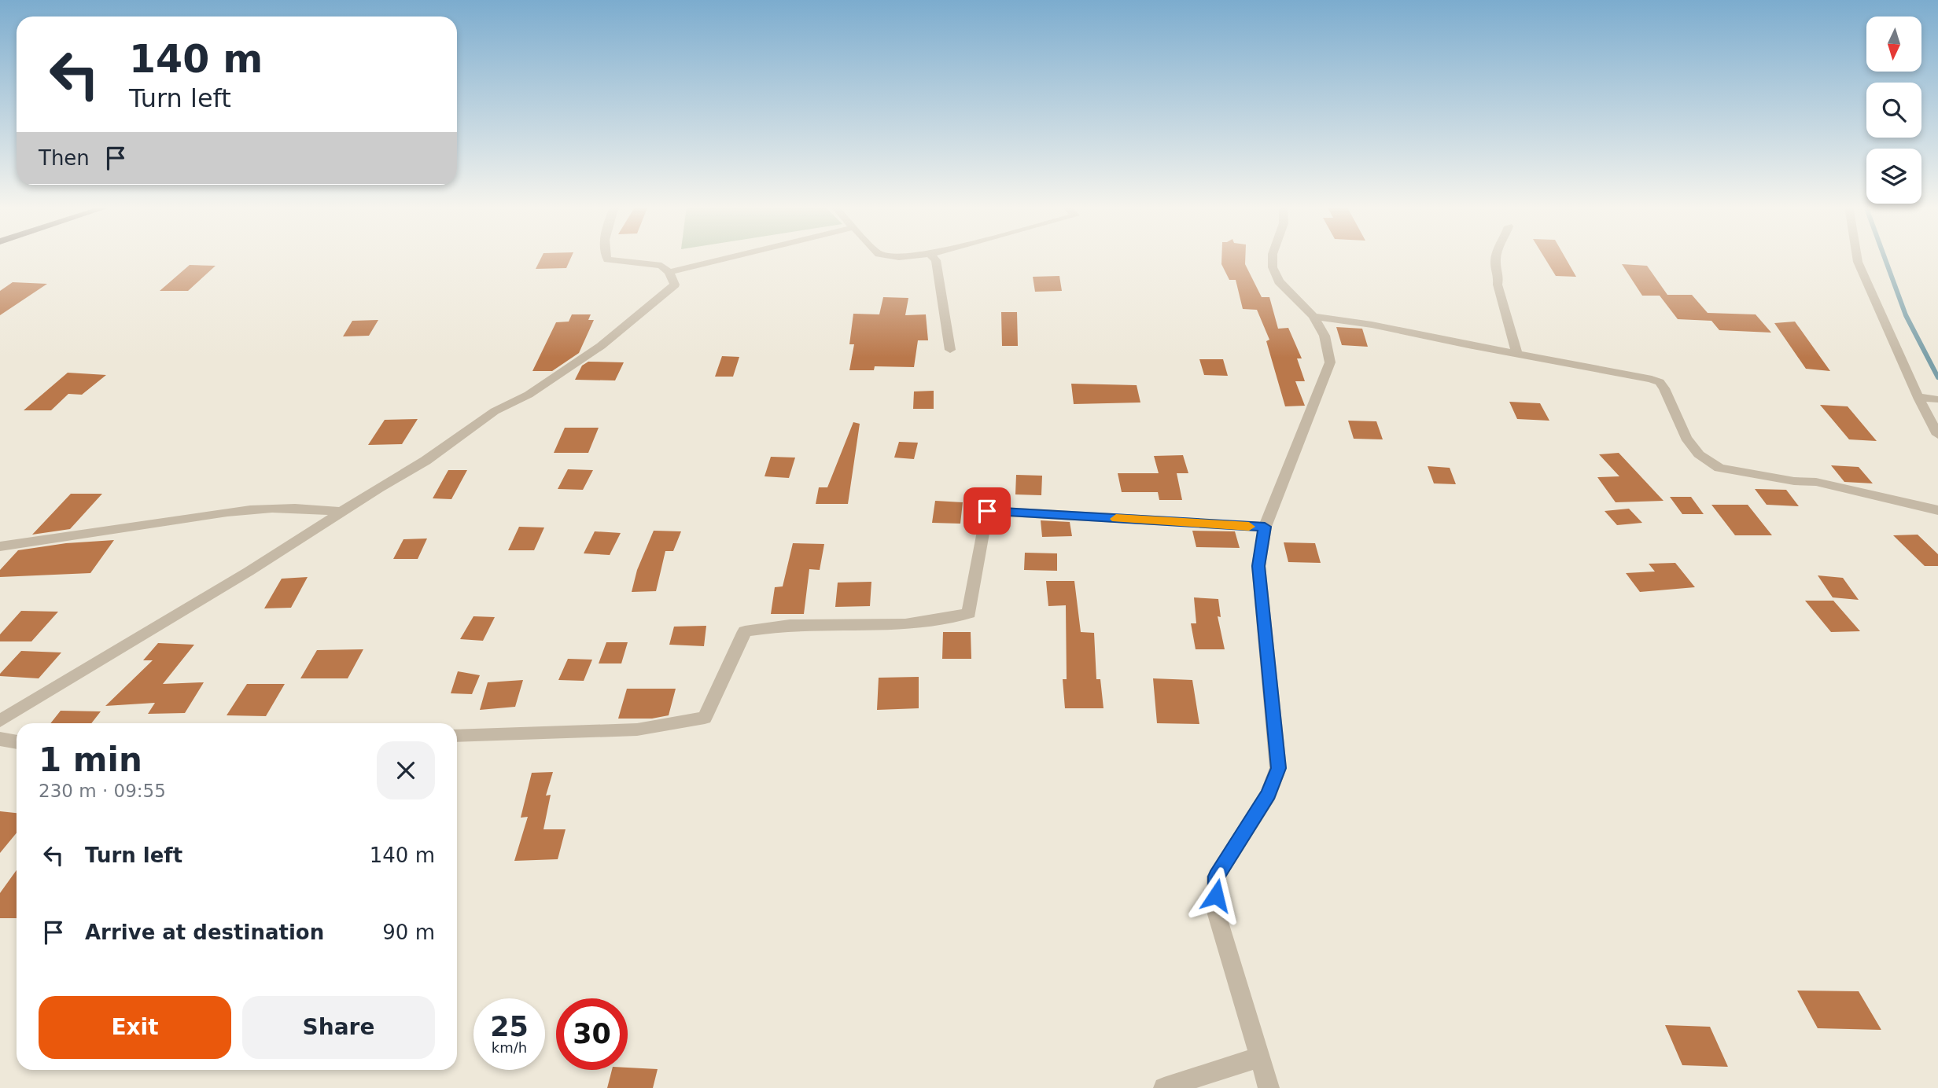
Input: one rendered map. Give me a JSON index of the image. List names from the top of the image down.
{
  "north": "bottom",
  "page": {
    "turn": ["140 m", "Turn left"],
    "then": "Then",
    "heading": ["1 min", "230 m · 09:55"],
    "list": [
      {
        "name": "Turn left",
        "value": "140 m"
      },
      {
        "name": "Arrive at destination",
        "value": "90 m"
      }
    ],
    "buttons": ["Exit", "Share"],
    "speed": "25 km/h",
    "limit": "30"
  }
}
